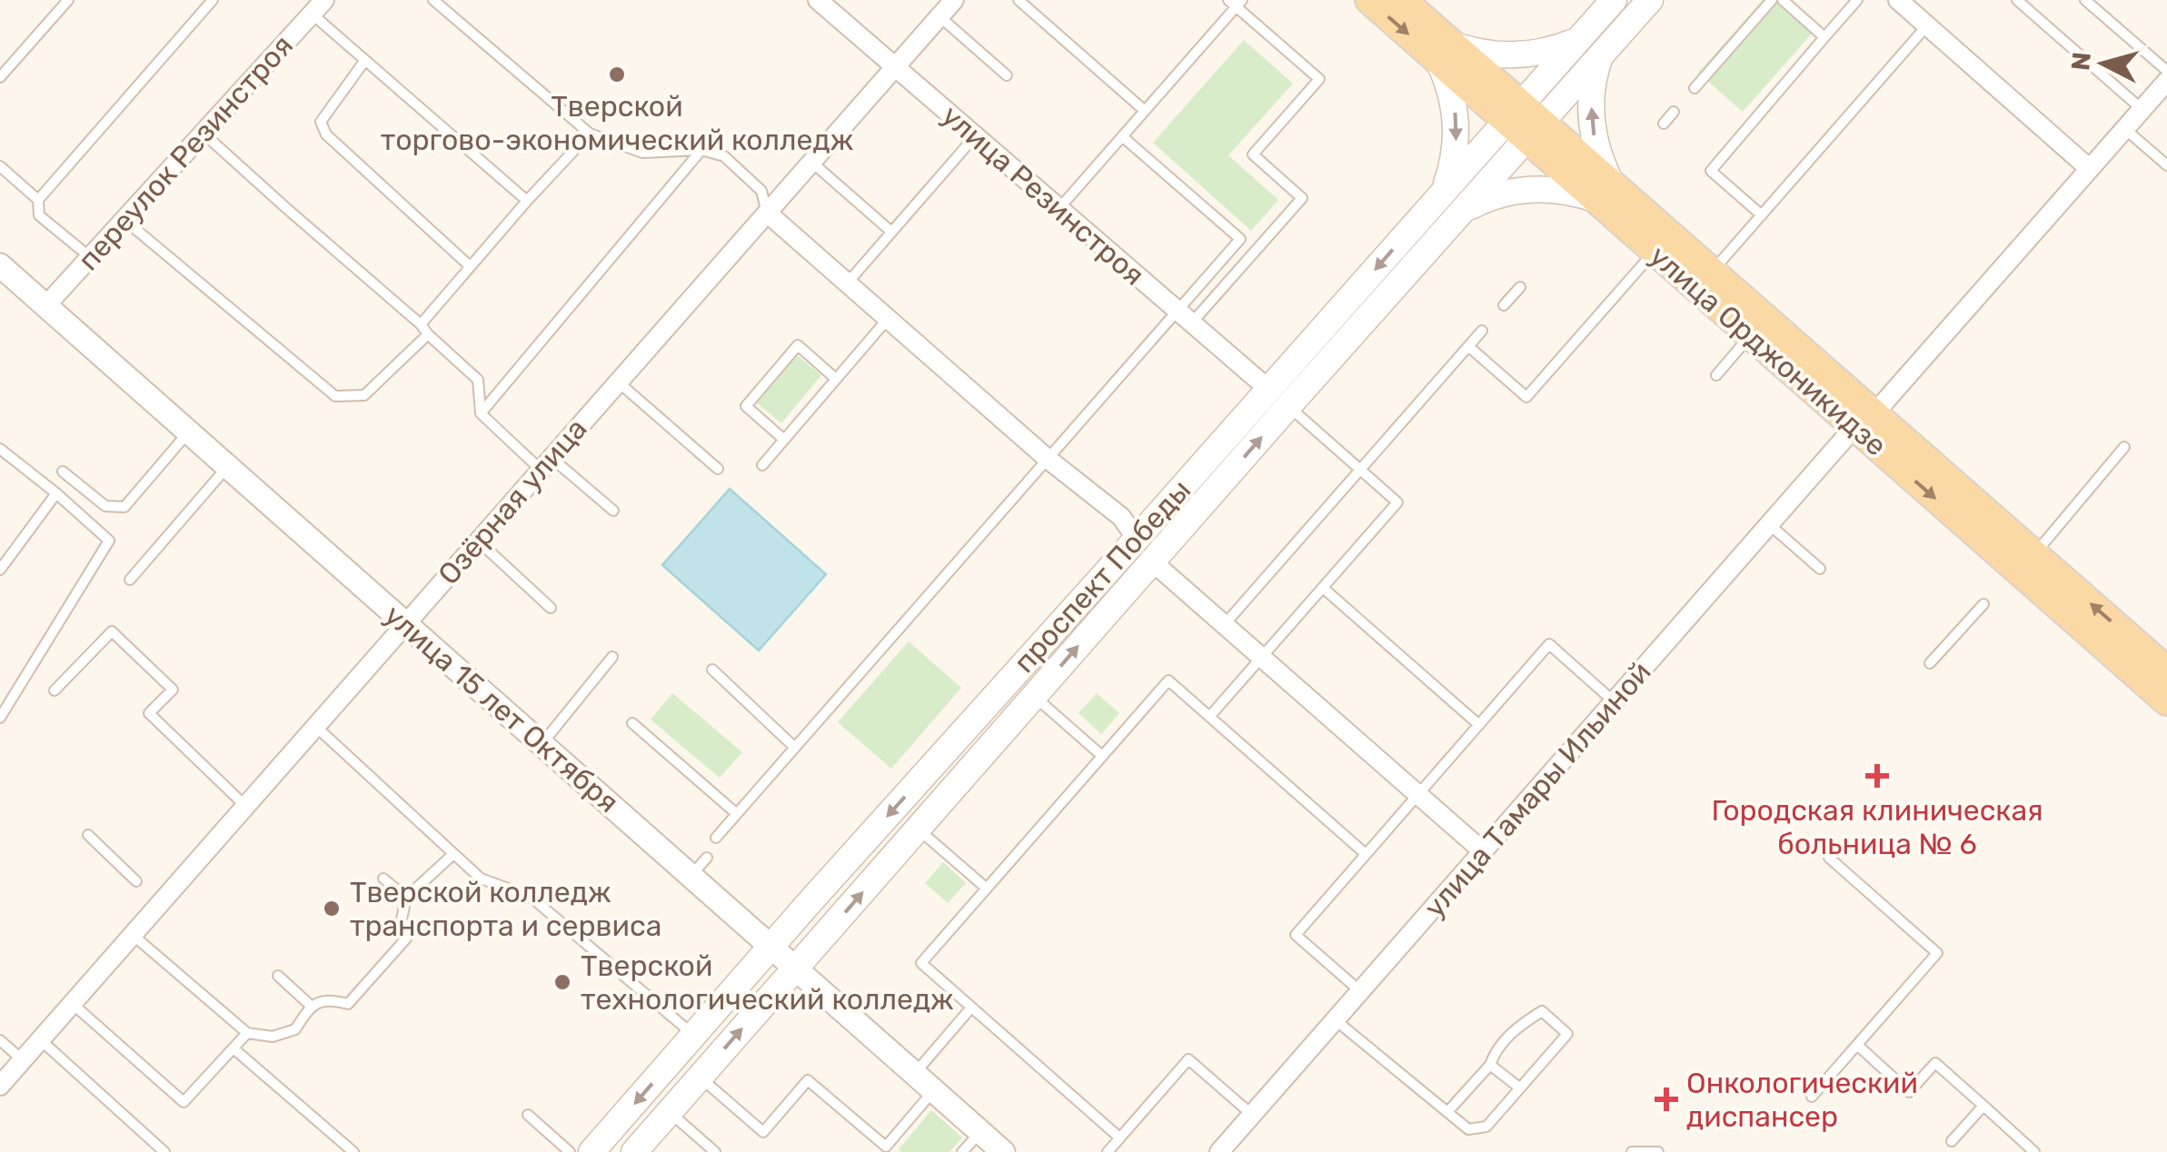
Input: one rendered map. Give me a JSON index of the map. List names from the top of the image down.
{
  "streets": {
    "main road": ["улица Орджоникидзе", "проспект Победы"],
    "street": [
      "переулок Резинстроя",
      "улица Резинстроя",
      "Озёрная улица",
      "улица 15 лет Октября",
      "улица Тамары Ильиной"
    ]
  },
  "crossings": [
    ["переулок Резинстроя", "улица 15 лет Октября"],
    ["улица Резинстроя", "Озёрная улица"],
    ["улица Резинстроя", "проспект Победы"],
    ["улица Орджоникидзе", "проспект Победы"],
    ["улица Орджоникидзе", "улица Тамары Ильиной"],
    ["Озёрная улица", "улица 15 лет Октября"],
    ["проспект Победы", "улица 15 лет Октября"]
  ],
  "places": {
    "other": ["Тверской торгово-экономический колледж", "Тверской колледж транспорта и сервиса", "Тверской технологический колледж"],
    "health": ["Городская клиническая больница № 6", "Онкологический диспансер"]
  },
  "north": "left"
}
